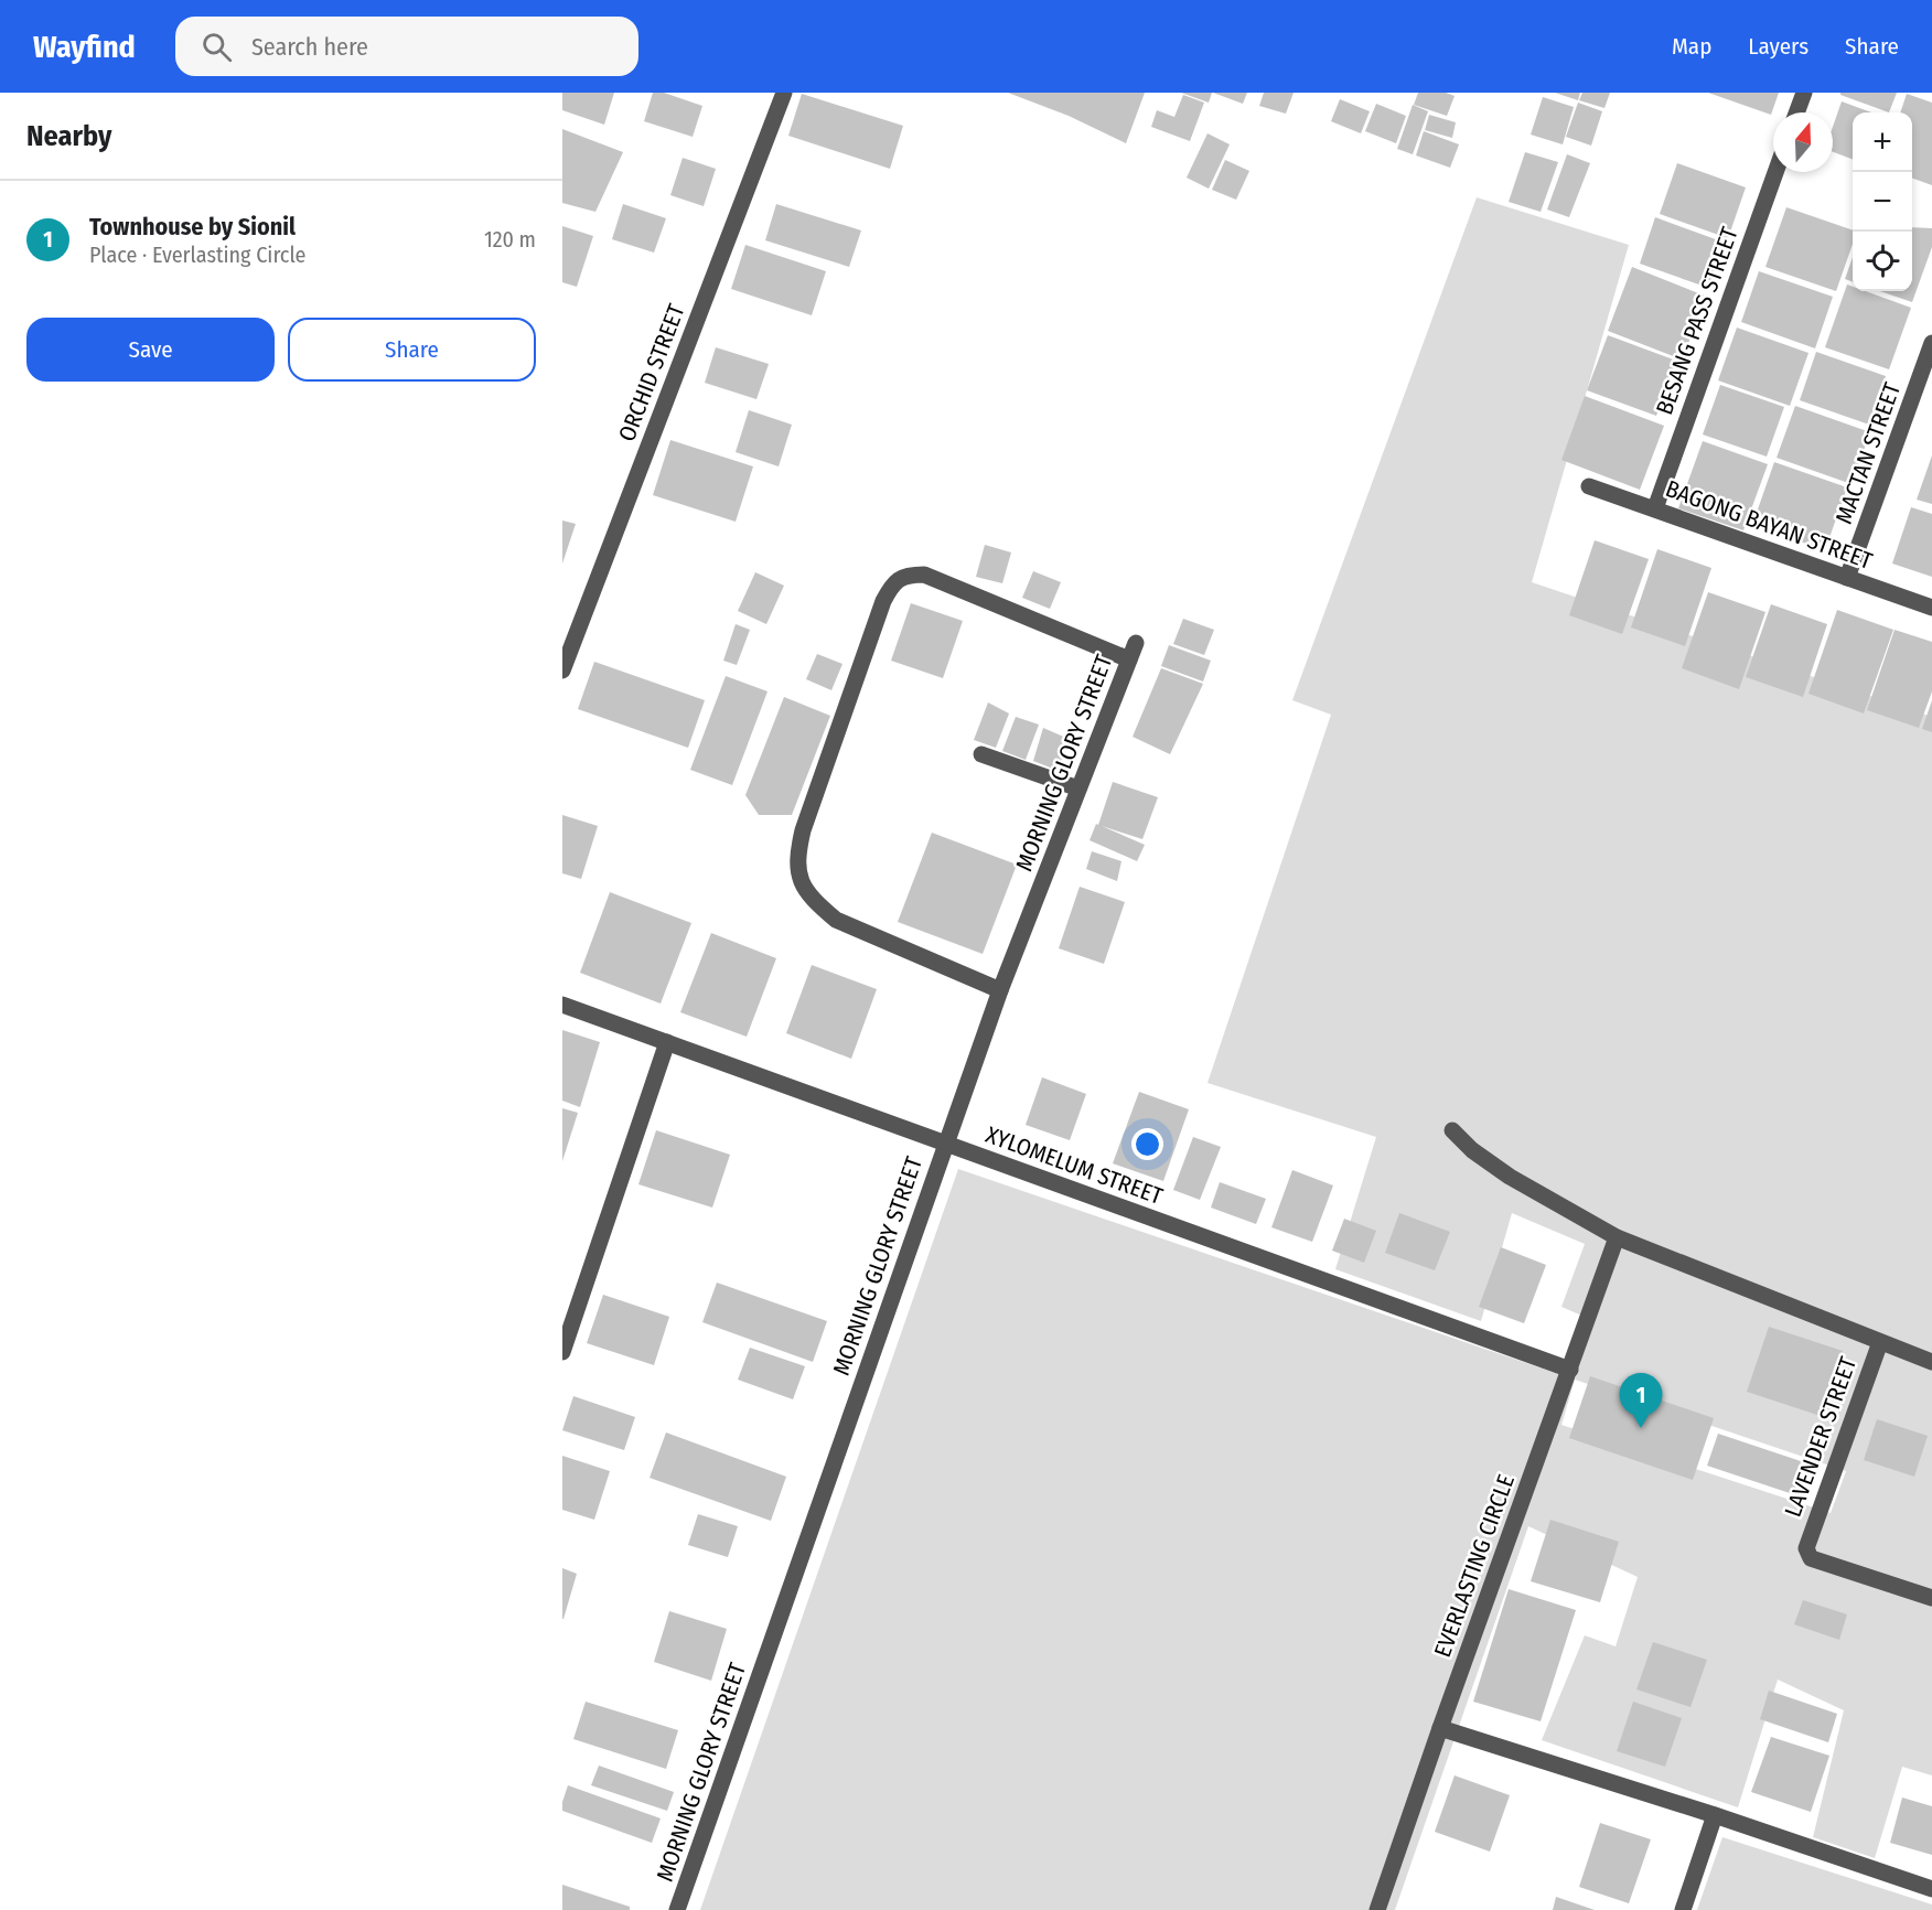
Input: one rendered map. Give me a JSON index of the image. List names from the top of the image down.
{
  "streets": {
    "street": [
      "BESANG PASS STREET",
      "ORCHID STREET",
      "MACTAN STREET",
      "BAGONG BAYAN STREET",
      "MORNING GLORY STREET",
      "XYLOMELUM STREET",
      "LAVENDER STREET",
      "EVERLASTING CIRCLE"
    ]
  },
  "crossings": [
    ["BESANG PASS STREET", "BAGONG BAYAN STREET"],
    ["MACTAN STREET", "BAGONG BAYAN STREET"],
    ["MORNING GLORY STREET", "XYLOMELUM STREET"],
    ["XYLOMELUM STREET", "EVERLASTING CIRCLE"]
  ],
  "north": "top",
  "page": {
    "header": "Wayfind",
    "search": "Search here",
    "nav": ["Map", "Layers", "Share"],
    "heading": "Nearby",
    "map_buttons": ["+", "−"],
    "list": [
      {
        "mark": "1",
        "name": "Townhouse by Sionil",
        "note": "Place · Everlasting Circle",
        "value": "120 m"
      }
    ],
    "buttons": ["Save", "Share"],
    "pins": "1"
  }
}
